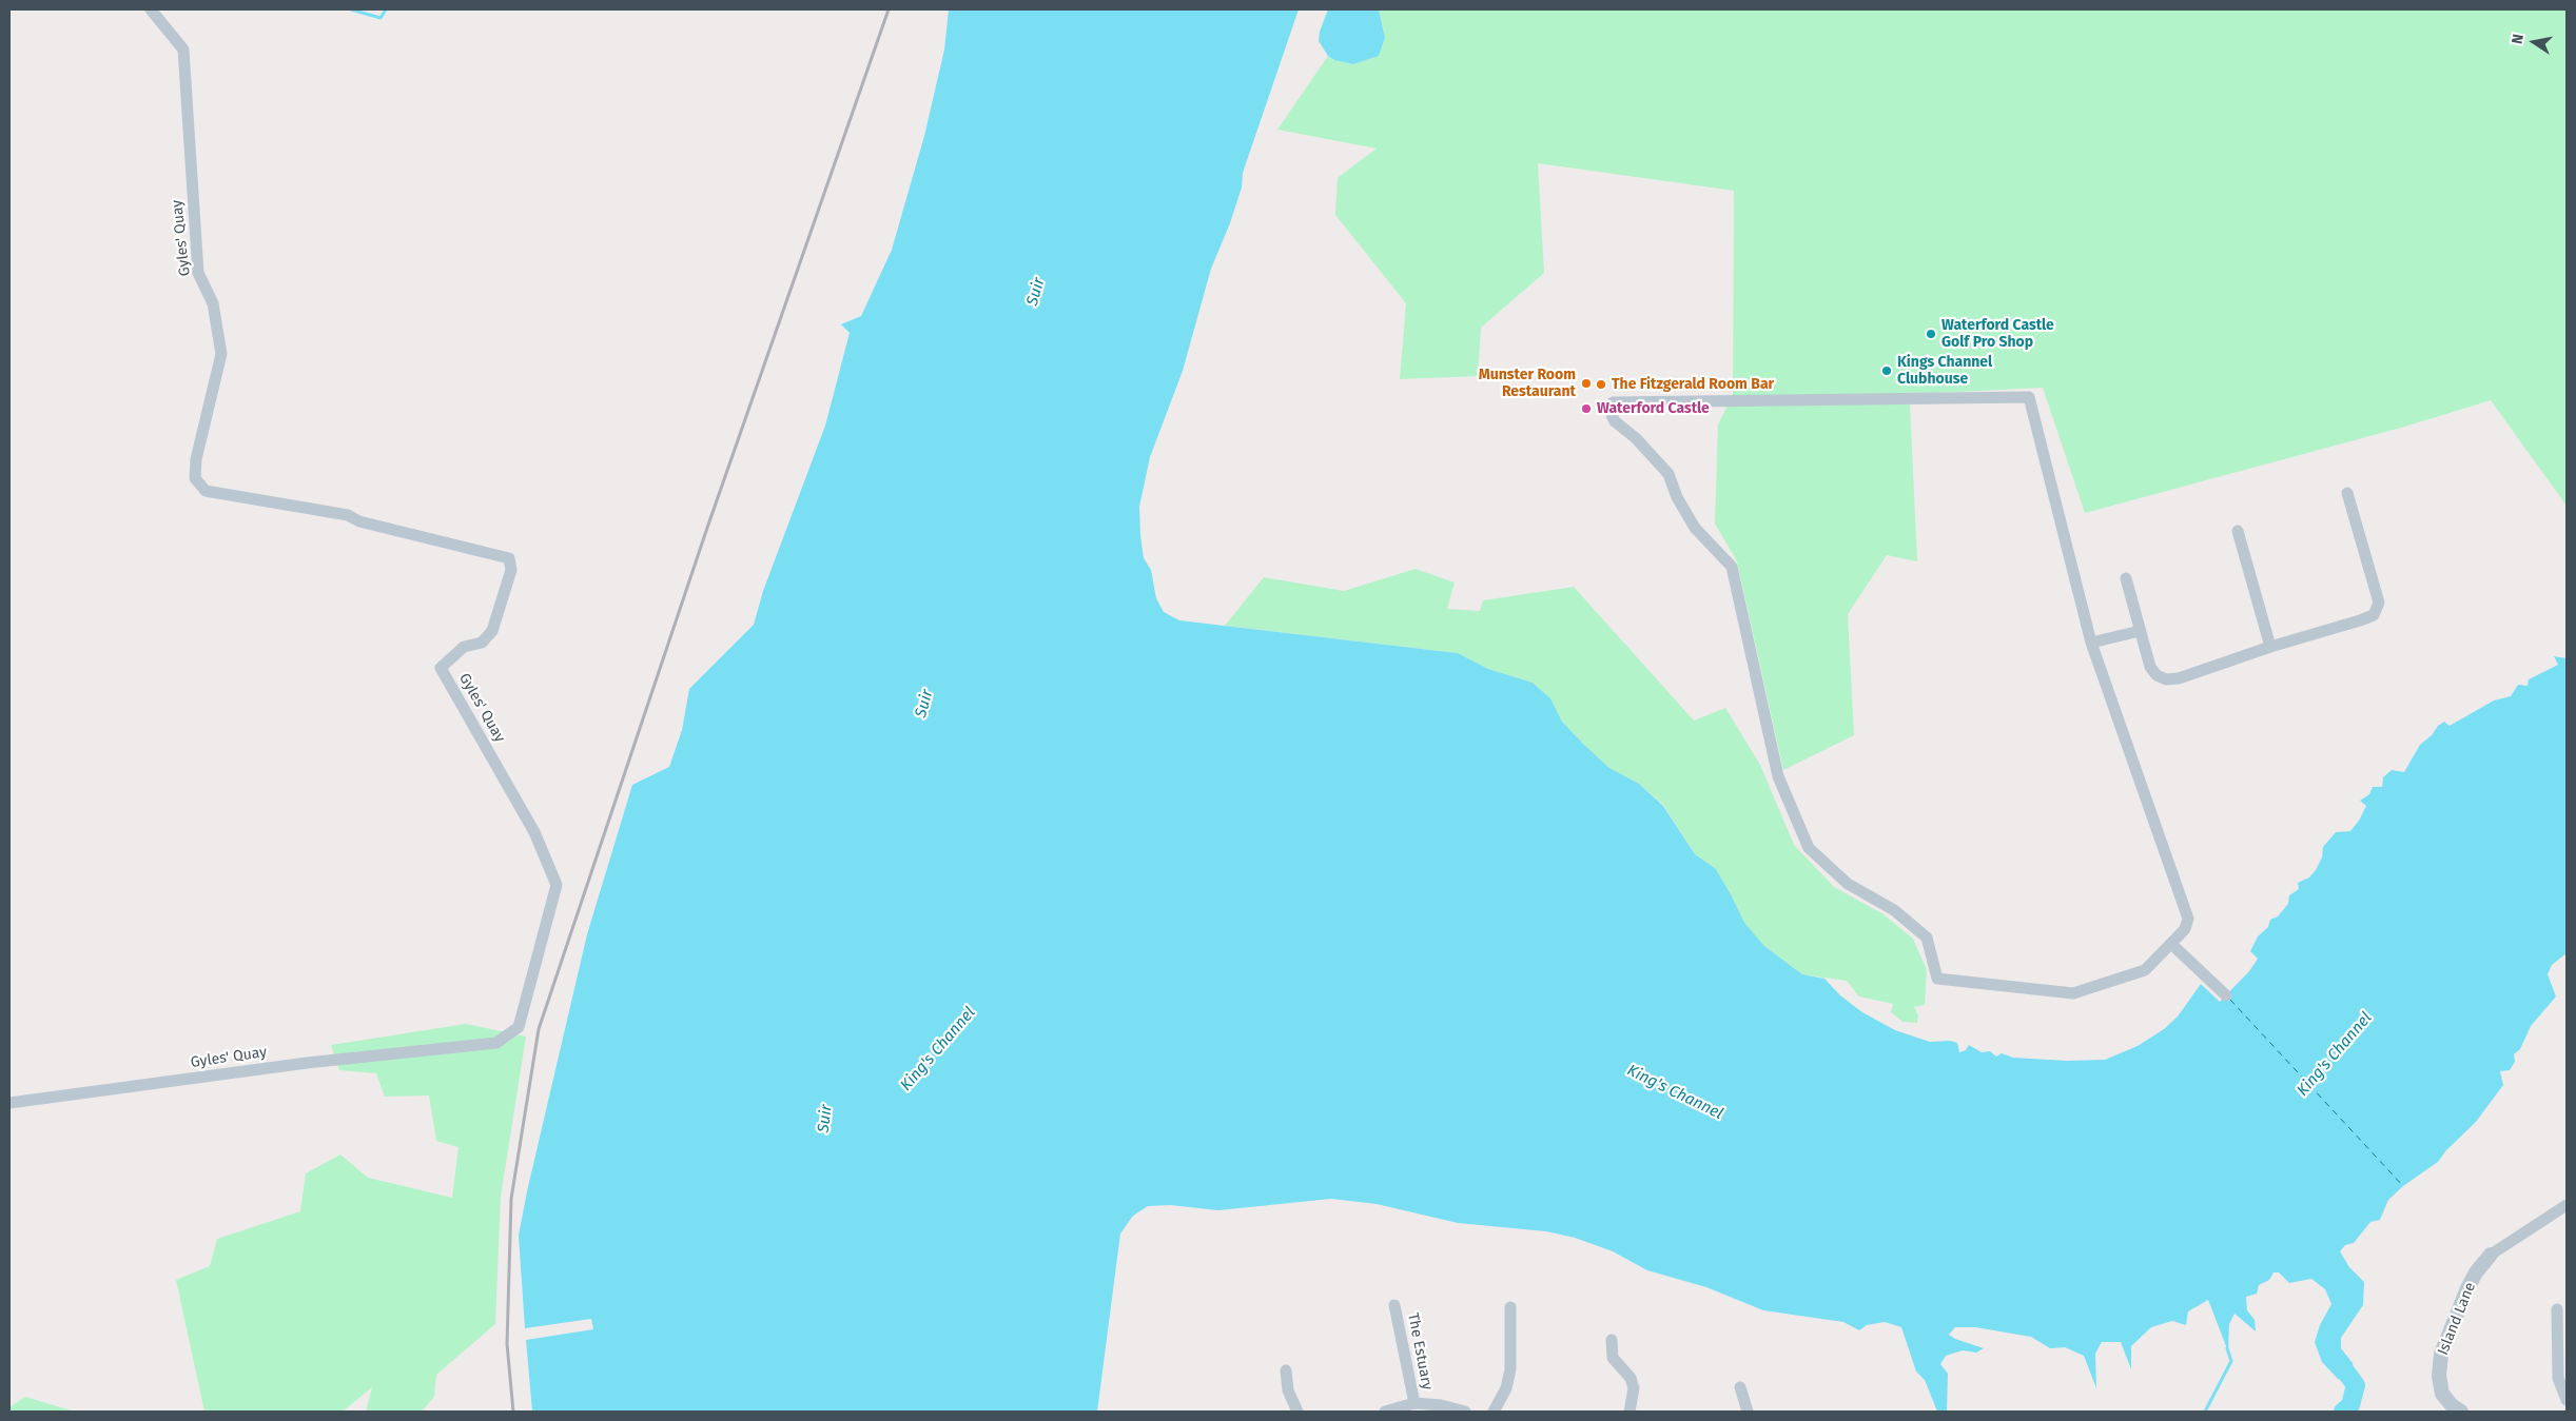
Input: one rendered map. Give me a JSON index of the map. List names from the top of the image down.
{
  "streets": {
    "street": ["Gyles' Quay", "Island Lane", "The Estuary"]
  },
  "water": ["Suir", "King's Channel"],
  "places": [
    "Waterford Castle Golf Pro Shop",
    "Kings Channel Clubhouse",
    "Munster Room Restaurant",
    "The Fitzgerald Room Bar",
    "Waterford Castle"
  ],
  "north": "left"
}
